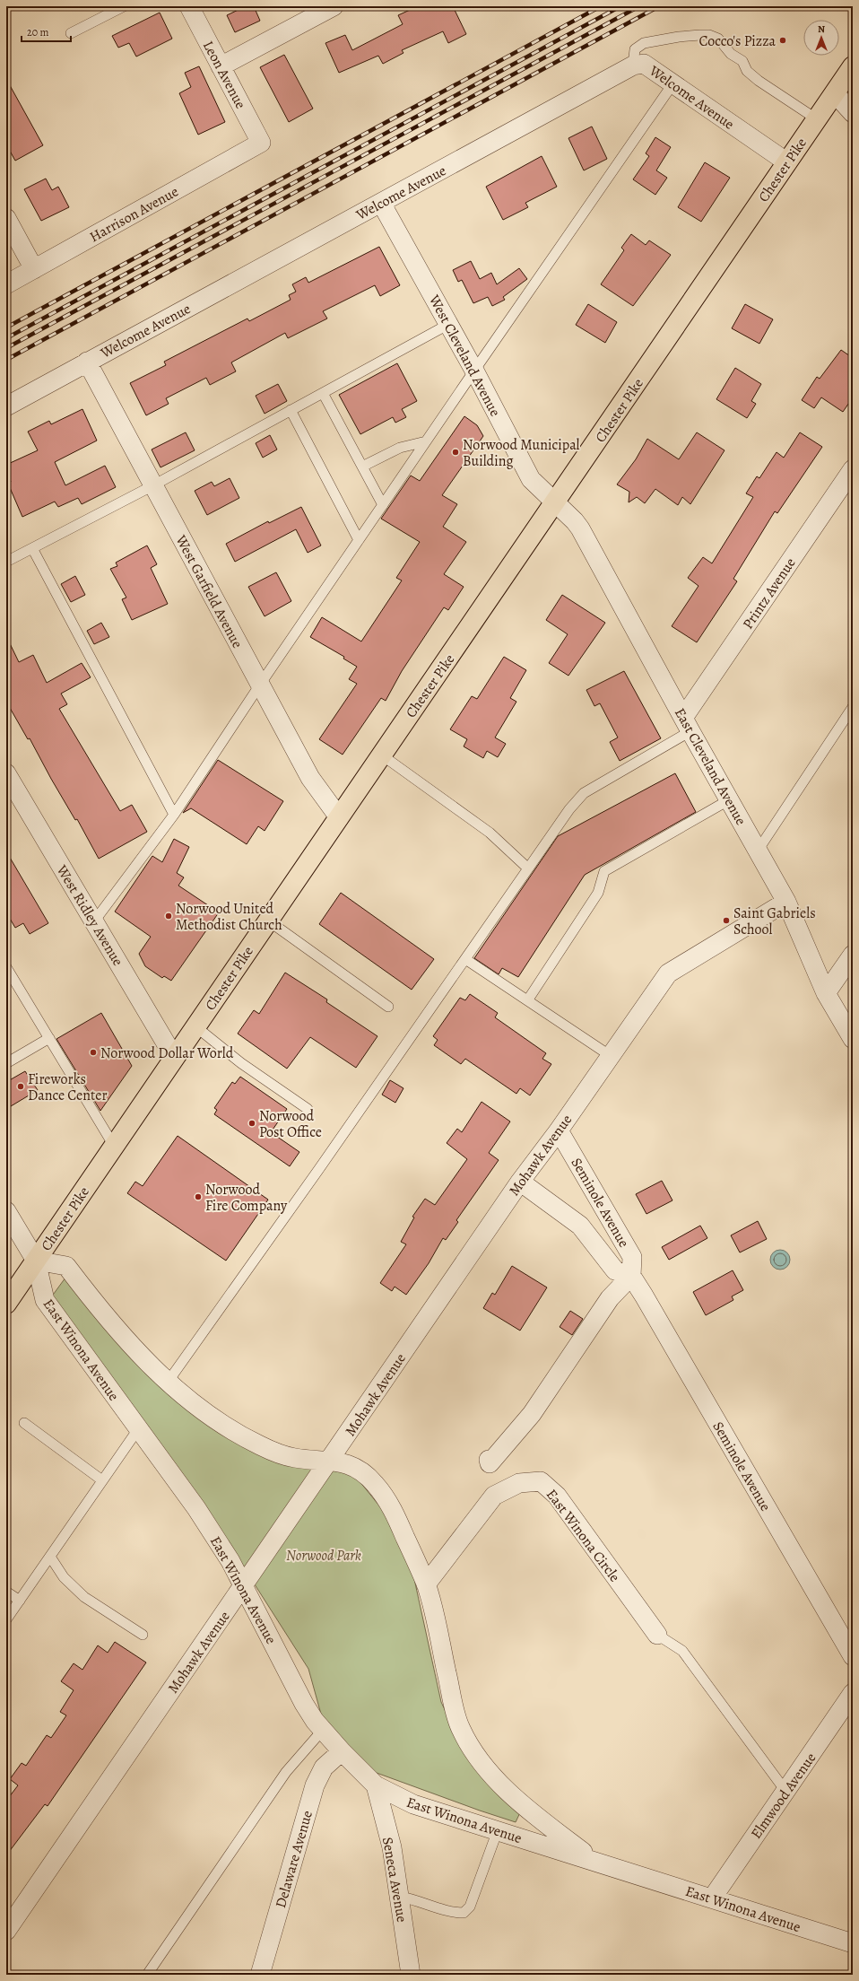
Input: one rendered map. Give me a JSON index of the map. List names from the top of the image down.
{
  "streets": {
    "main road": ["Chester Pike"],
    "street": [
      "Leon Avenue",
      "Welcome Avenue",
      "Harrison Avenue",
      "West Cleveland Avenue",
      "West Garfield Avenue",
      "Printz Avenue",
      "East Cleveland Avenue",
      "West Ridley Avenue",
      "Mohawk Avenue",
      "Seminole Avenue",
      "East Winona Avenue",
      "East Winona Circle",
      "Elmwood Avenue",
      "Delaware Avenue",
      "Seneca Avenue"
    ]
  },
  "crossings": [
    ["Leon Avenue", "Harrison Avenue"],
    ["Welcome Avenue", "Chester Pike"],
    ["Welcome Avenue", "West Cleveland Avenue"],
    ["Welcome Avenue", "West Garfield Avenue"],
    ["Chester Pike", "West Cleveland Avenue"],
    ["Chester Pike", "West Garfield Avenue"],
    ["Chester Pike", "East Cleveland Avenue"],
    ["Chester Pike", "West Ridley Avenue"],
    ["Chester Pike", "East Winona Avenue"],
    ["West Cleveland Avenue", "East Cleveland Avenue"],
    ["Printz Avenue", "East Cleveland Avenue"],
    ["East Cleveland Avenue", "Mohawk Avenue"],
    ["Mohawk Avenue", "Seminole Avenue"],
    ["Mohawk Avenue", "East Winona Avenue"],
    ["East Winona Avenue", "East Winona Circle"],
    ["East Winona Avenue", "Elmwood Avenue"],
    ["East Winona Avenue", "Delaware Avenue"],
    ["East Winona Avenue", "Seneca Avenue"]
  ],
  "parks": ["Norwood Park"],
  "places": [
    "Cocco's Pizza",
    "Norwood Municipal Building",
    "Norwood United Methodist Church",
    "Saint Gabriels School",
    "Norwood Dollar World",
    "Fireworks Dance Center",
    "Norwood Post Office",
    "Norwood Fire Company"
  ],
  "scale_bar": "20 m",
  "north": "top"
}
